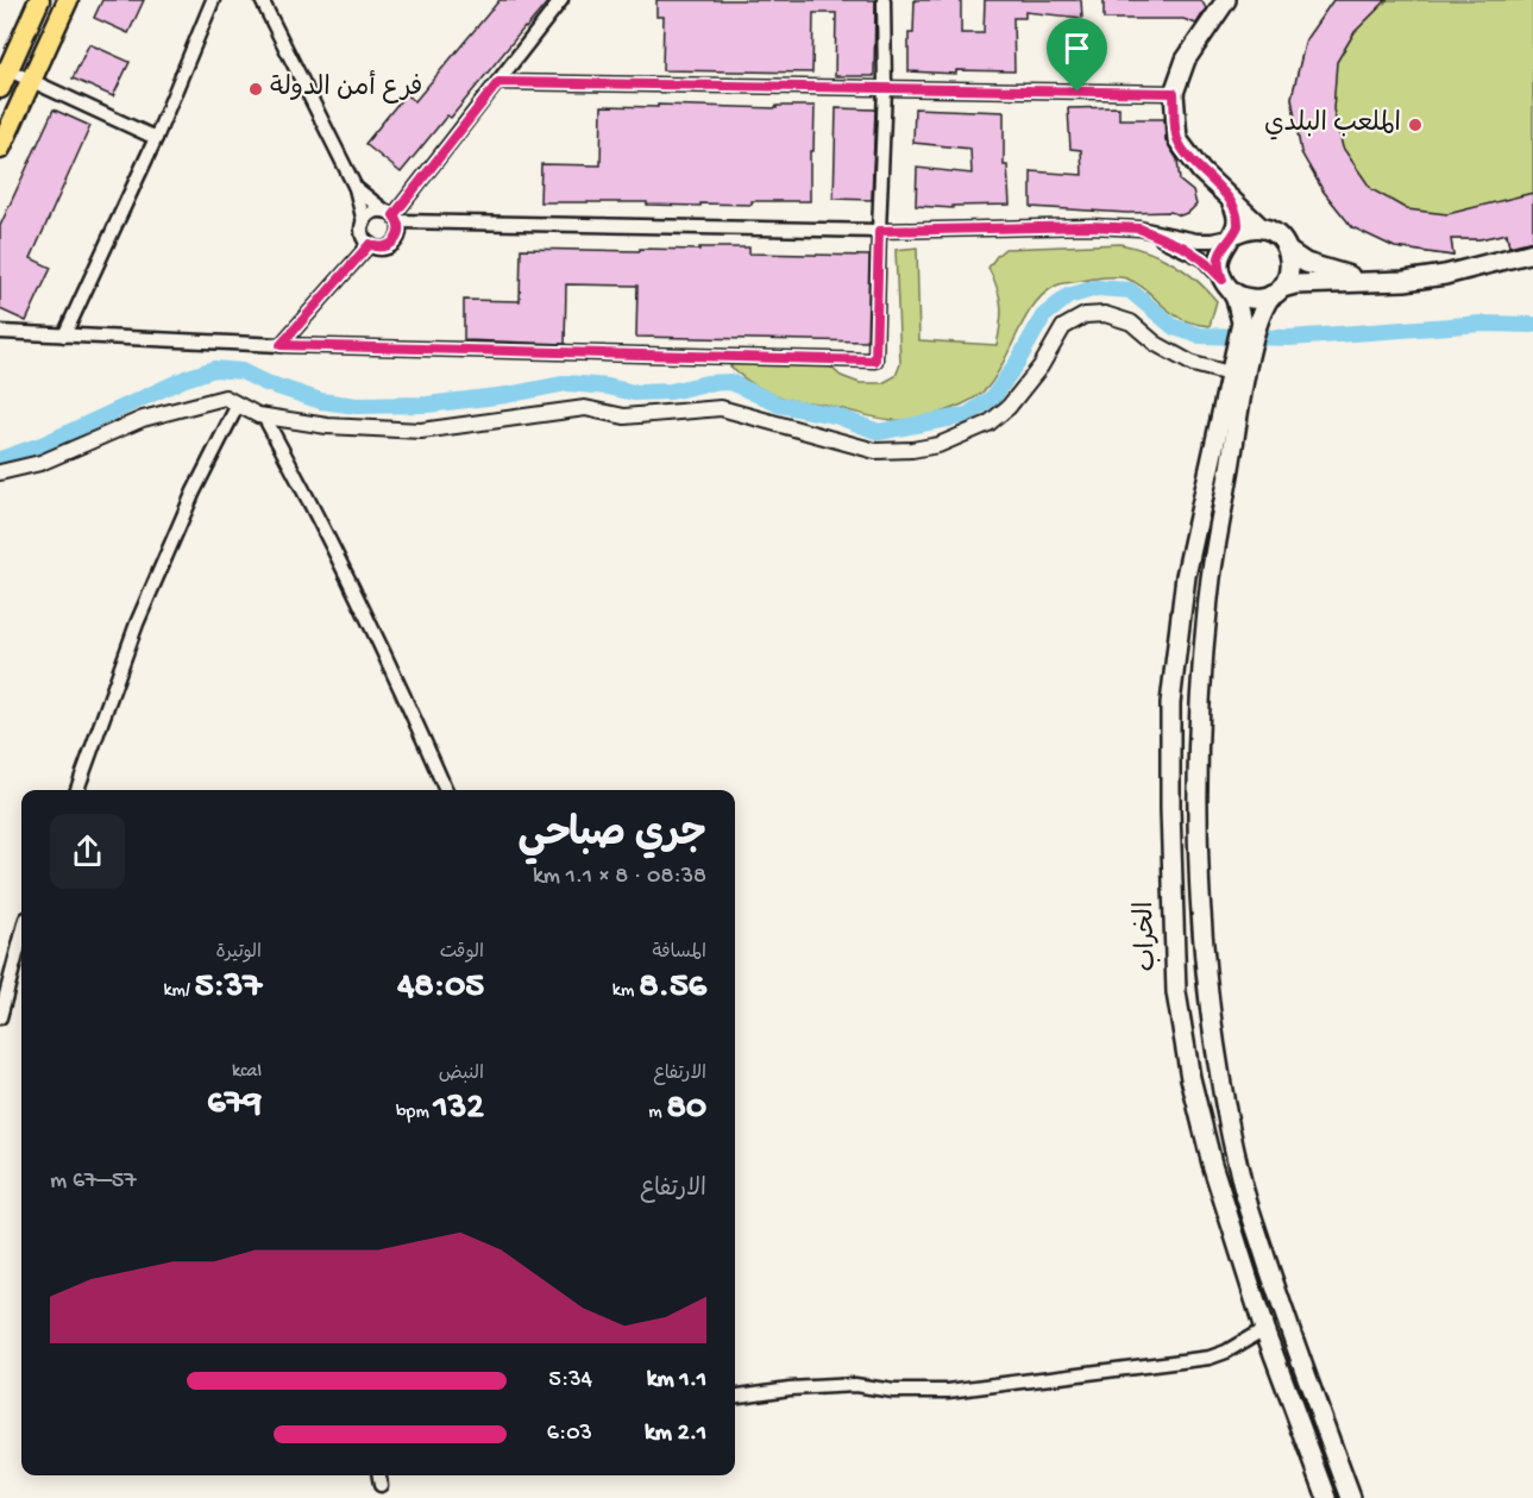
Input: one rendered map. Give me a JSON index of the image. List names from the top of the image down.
{
  "streets": {
    "main road": ["الخراب"]
  },
  "places": ["فرع أمن الدولة", "الملعب البلدي"],
  "page": {
    "heading": ["جري صباحي", "08:38 · 8 × 1.1 km"],
    "stats": [
      ["المسافة", "8.56 km"],
      ["الوقت", "48:05"],
      ["الوتيرة", "5:37 /km"],
      ["الارتفاع", "80 m"],
      ["النبض", "132 bpm"],
      ["kcal", "679"]
    ],
    "chart": ["الارتفاع", "57–67 m"],
    "list": [
      {
        "name": "1.1 km",
        "note": "5:34"
      },
      {
        "name": "2.1 km",
        "note": "6:03"
      }
    ]
  }
}
